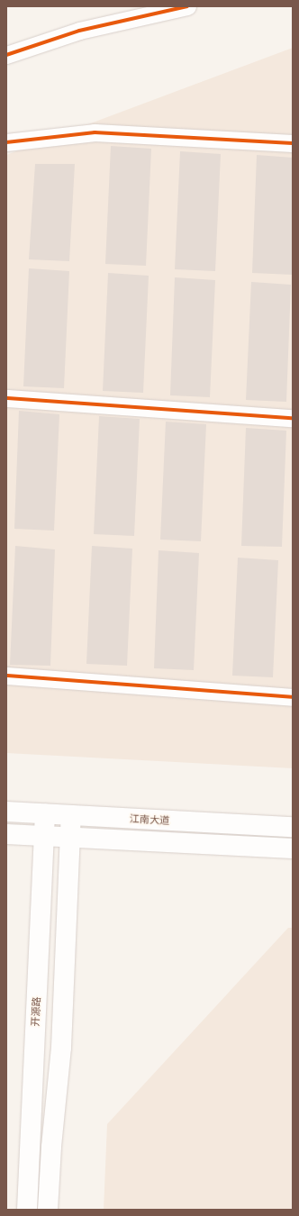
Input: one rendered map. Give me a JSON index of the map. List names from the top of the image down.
{
  "streets": {
    "main road": ["江南大道", "开源路"]
  },
  "crossings": [
    ["江南大道", "开源路"]
  ]
}
